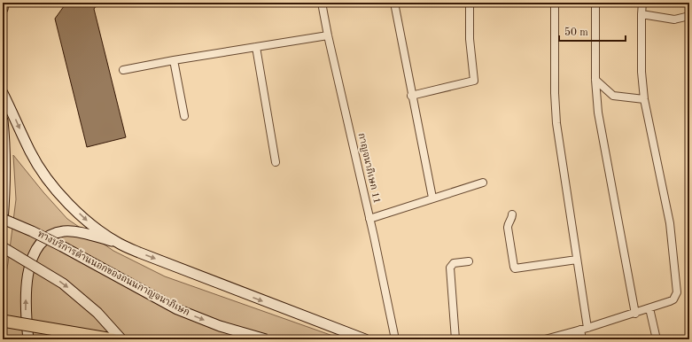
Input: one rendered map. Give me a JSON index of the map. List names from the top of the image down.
{
  "streets": {
    "main road": ["ทางบริการด้านนอกของถนนกาญจนาภิเษก"],
    "street": ["กาญจนาภิเษก 11"]
  },
  "scale_bar": "50 m"
}
